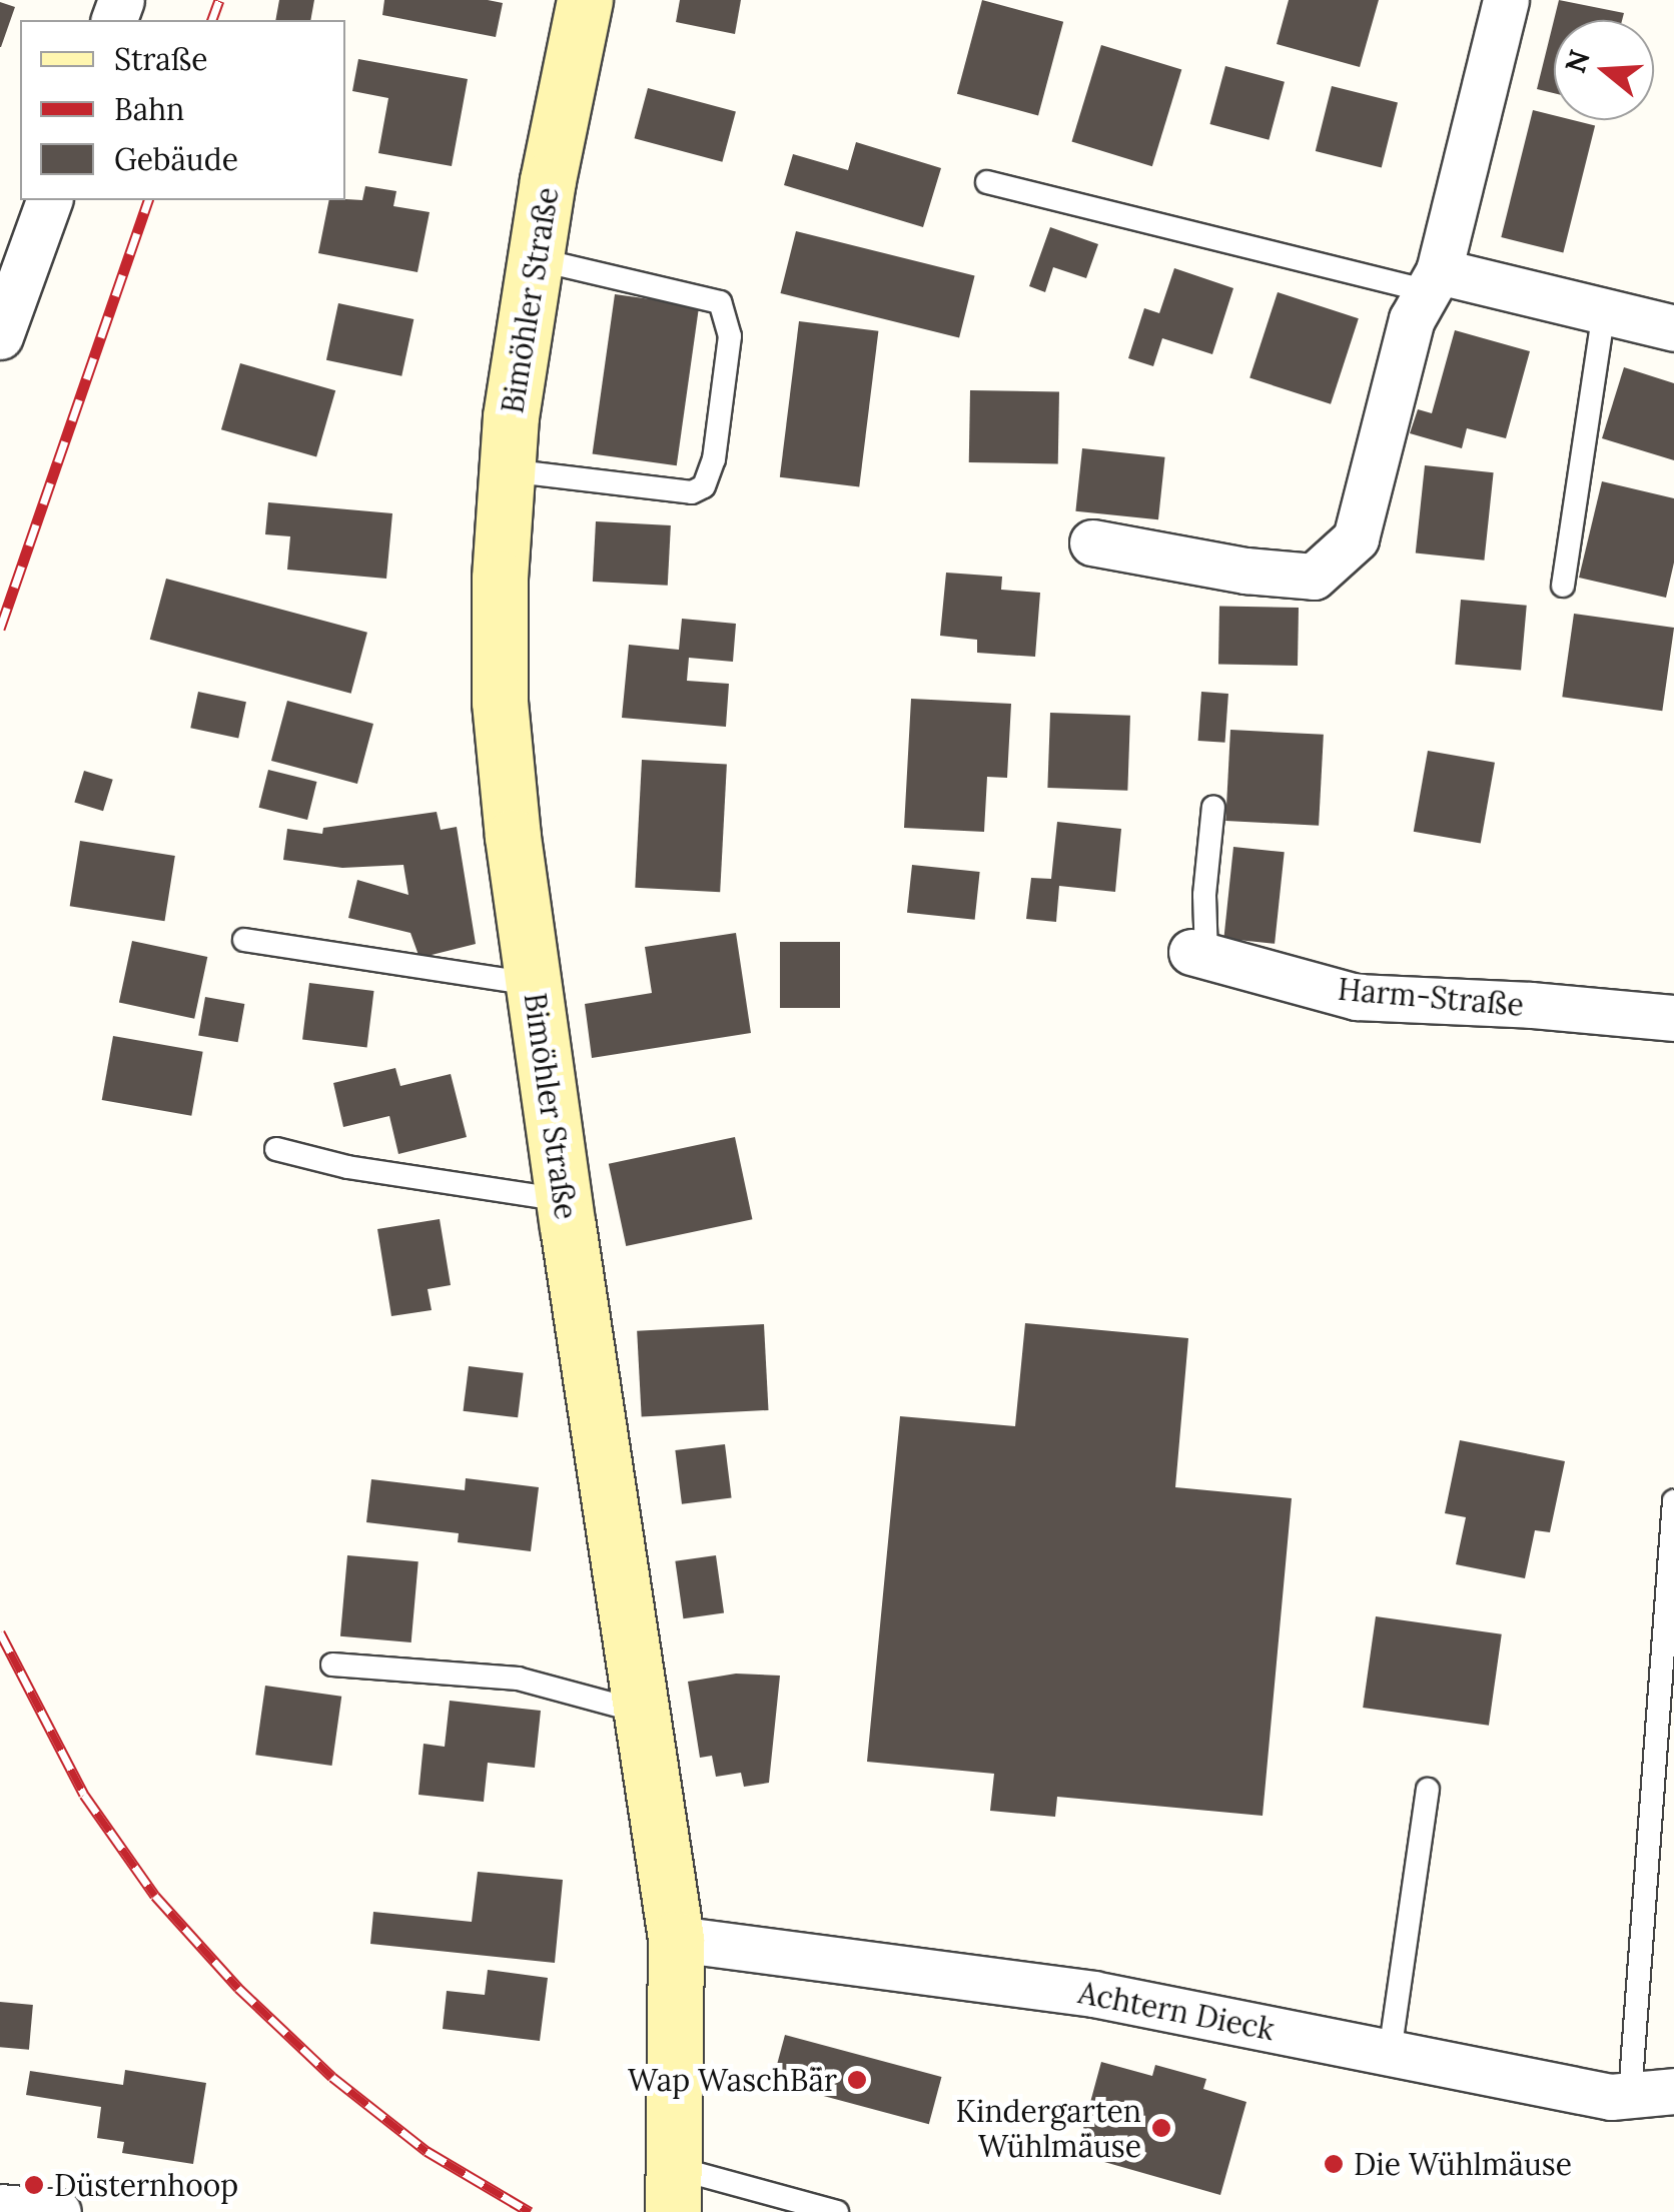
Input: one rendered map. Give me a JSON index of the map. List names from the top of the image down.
{
  "streets": {
    "street": ["Bimöhler Straße", "Harm-Straße", "Achtern Dieck"]
  },
  "crossings": [
    ["Bimöhler Straße", "Achtern Dieck"]
  ],
  "places": [
    "Wap WaschBär",
    "Kindergarten Wühlmäuse",
    "Die Wühlmäuse",
    "Düsternhoop"
  ],
  "legend": ["Straße", "Bahn", "Gebäude"],
  "north": "left"
}
